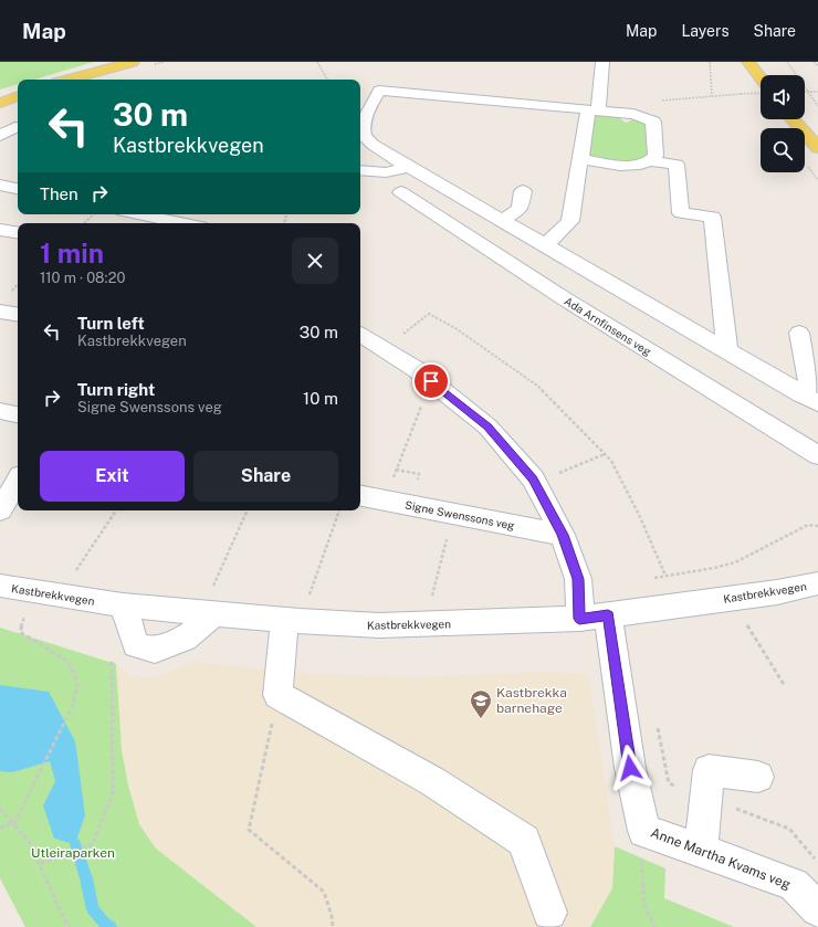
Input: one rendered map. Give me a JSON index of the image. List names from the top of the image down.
{
  "streets": {
    "street": [
      "Ada Arnfinsens veg",
      "Signe Swenssons veg",
      "Kastbrekkvegen",
      "Anne Martha Kvams veg"
    ]
  },
  "crossings": [
    ["Kastbrekkvegen", "Anne Martha Kvams veg"]
  ],
  "parks": ["Utleiraparken"],
  "places": {
    "school or university": ["Kastbrekka barnehage"]
  },
  "page": {
    "header": "Map",
    "nav": ["Map", "Layers", "Share"],
    "turn": ["30 m", "Kastbrekkvegen"],
    "then": "Then",
    "heading": ["1 min", "110 m · 08:20"],
    "list": [
      {
        "name": "Turn left",
        "note": "Kastbrekkvegen",
        "value": "30 m"
      },
      {
        "name": "Turn right",
        "note": "Signe Swenssons veg",
        "value": "10 m"
      }
    ],
    "buttons": ["Exit", "Share"]
  }
}
